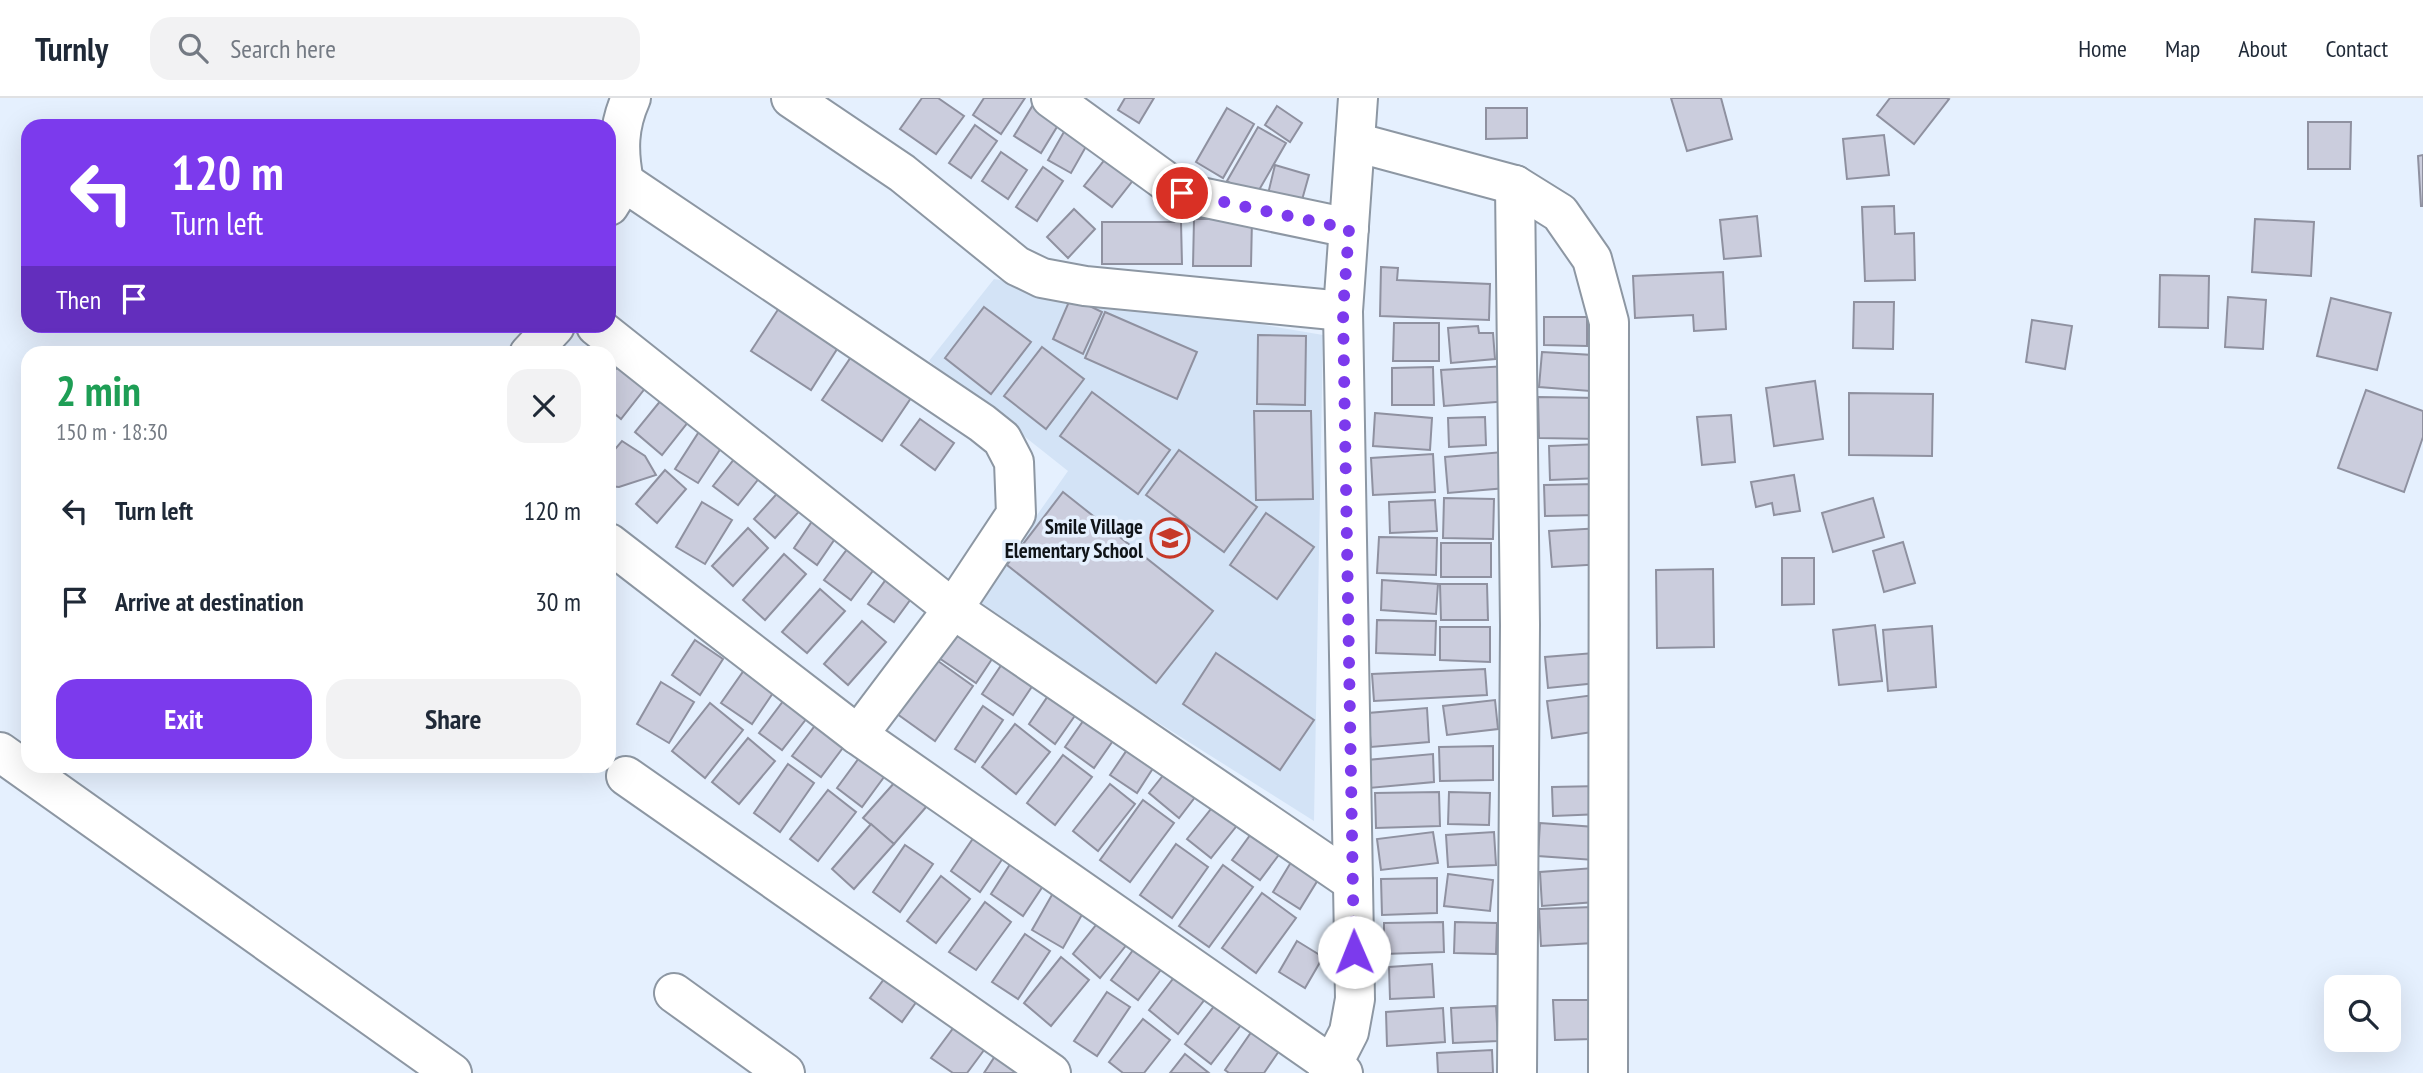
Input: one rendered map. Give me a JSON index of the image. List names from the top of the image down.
{
  "places": {
    "school or university": ["Smile Village Elementary School"]
  },
  "page": {
    "header": "Turnly",
    "search": "Search here",
    "nav": [
      "Home",
      "Map",
      "About",
      "Contact"
    ],
    "turn": ["120 m", "Turn left"],
    "then": "Then",
    "heading": ["2 min", "150 m · 18:30"],
    "list": [
      {
        "name": "Turn left",
        "value": "120 m"
      },
      {
        "name": "Arrive at destination",
        "value": "30 m"
      }
    ],
    "buttons": ["Exit", "Share"]
  }
}
